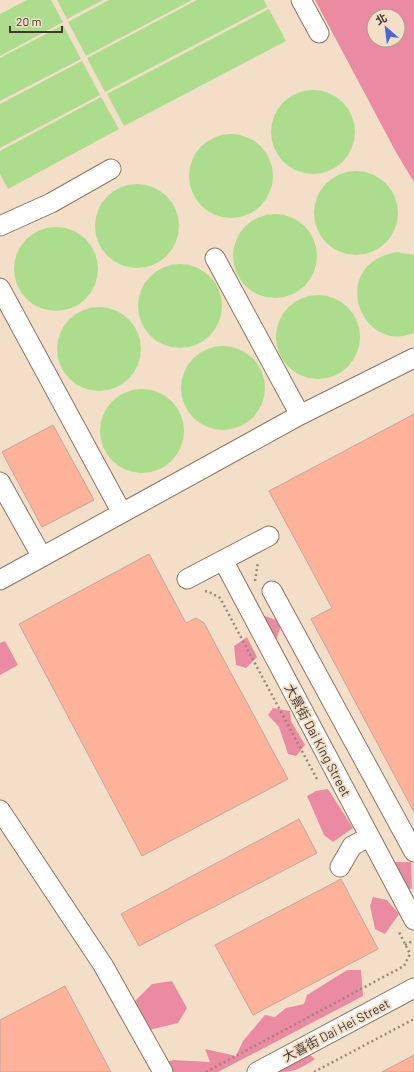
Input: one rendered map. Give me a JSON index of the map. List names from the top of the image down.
{
  "streets": {
    "street": ["大景街 Dai King Street", "大喜街 Dai Hei Street"]
  },
  "scale_bar": "20 m",
  "north": "top left"
}
